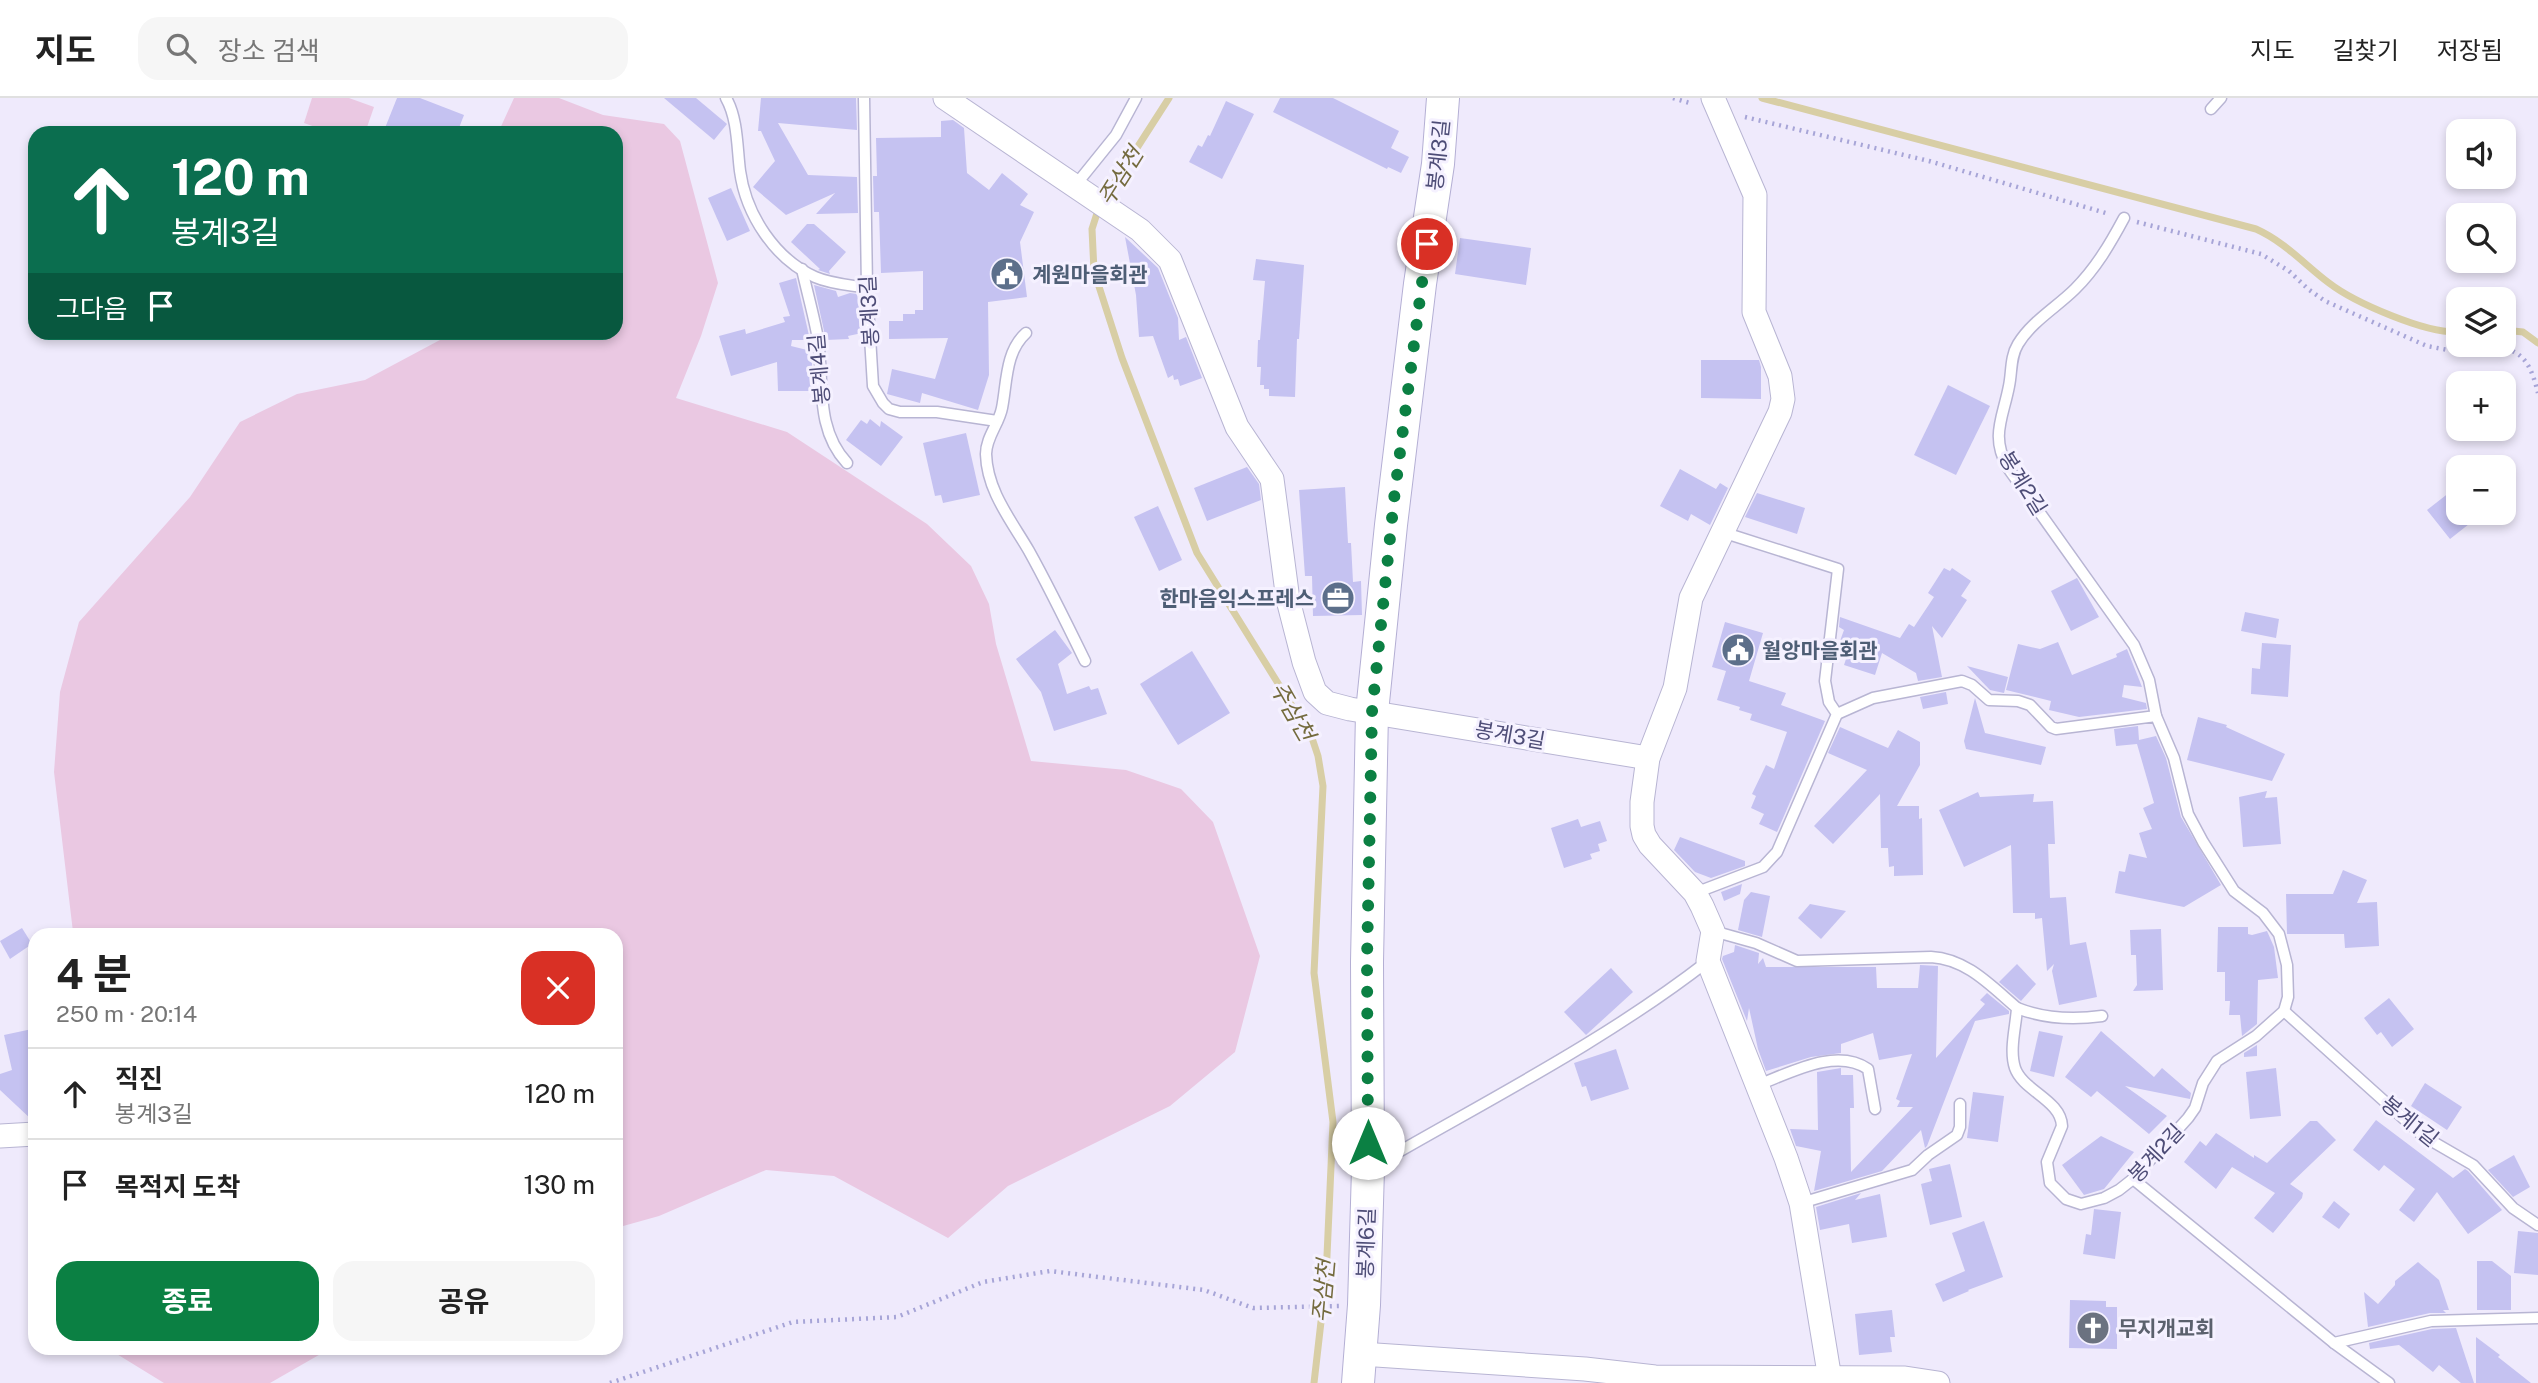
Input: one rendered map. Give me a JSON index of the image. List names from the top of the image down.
{
  "streets": {
    "street": ["봉계3길", "봉계6길"],
    "lane": ["봉계4길", "봉계2길", "봉계1길"]
  },
  "crossings": [
    ["봉계3길", "봉계6길"],
    ["봉계2길", "봉계1길"]
  ],
  "water": ["주삼천"],
  "places": {
    "public building": ["계원마을회관", "월앙마을회관"],
    "office": ["한마음익스프레스"],
    "church": ["무지개교회"]
  },
  "page": {
    "header": "지도",
    "search": "장소 검색",
    "nav": ["지도", "길찾기", "저장됨"],
    "map_buttons": ["+", "−"],
    "turn": ["120 m", "봉계3길"],
    "then": "그다음",
    "heading": ["4 분", "250 m · 20:14"],
    "list": [
      {
        "name": "직진",
        "note": "봉계3길",
        "value": "120 m"
      },
      {
        "name": "목적지 도착",
        "value": "130 m"
      }
    ],
    "buttons": ["종료", "공유"]
  }
}
